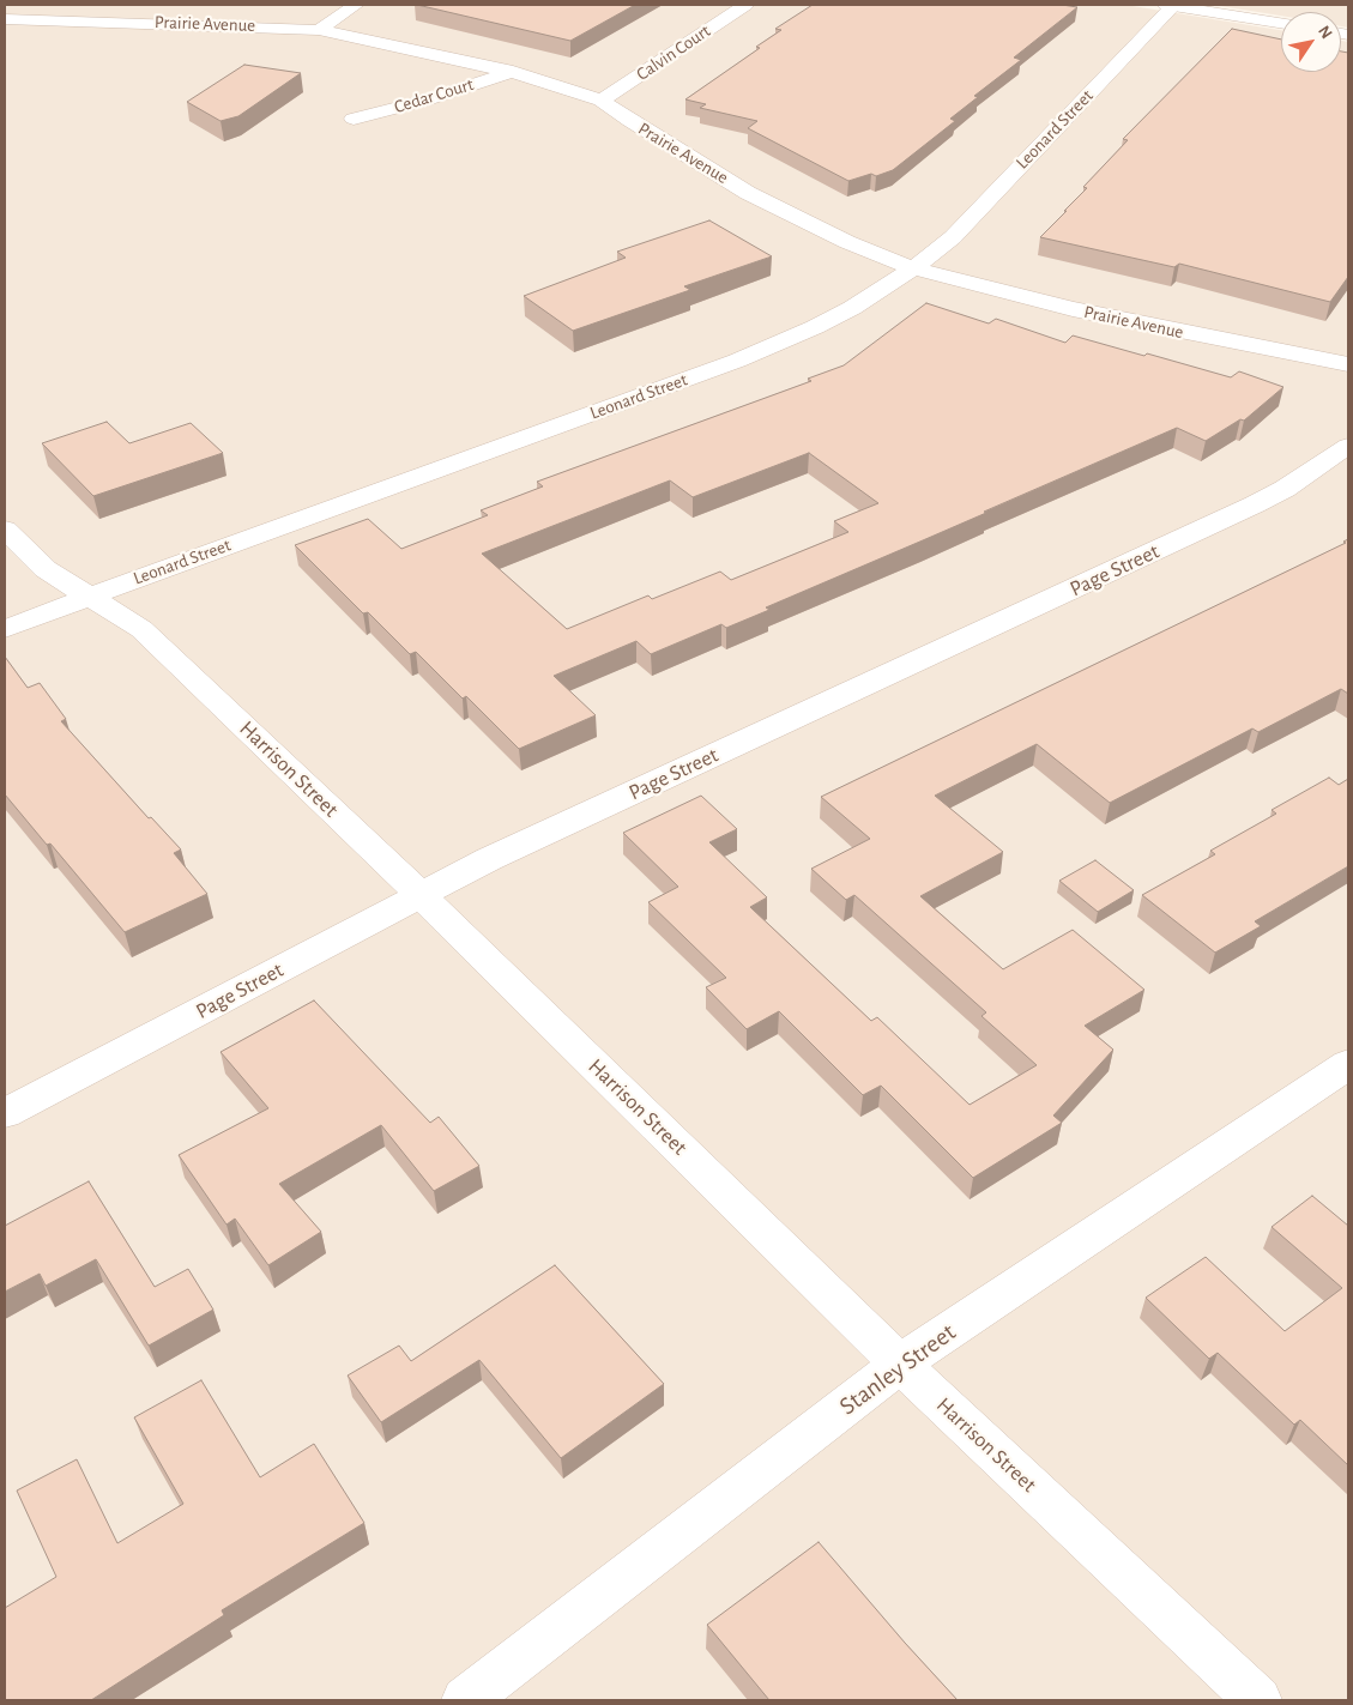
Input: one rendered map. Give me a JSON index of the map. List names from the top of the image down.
{
  "streets": {
    "street": [
      "Prairie Avenue",
      "Calvin Court",
      "Cedar Court",
      "Leonard Street",
      "Page Street",
      "Harrison Street",
      "Stanley Street"
    ]
  },
  "crossings": [
    ["Prairie Avenue", "Calvin Court"],
    ["Prairie Avenue", "Cedar Court"],
    ["Prairie Avenue", "Leonard Street"],
    ["Leonard Street", "Harrison Street"],
    ["Page Street", "Harrison Street"],
    ["Harrison Street", "Stanley Street"]
  ],
  "north": "top right"
}
